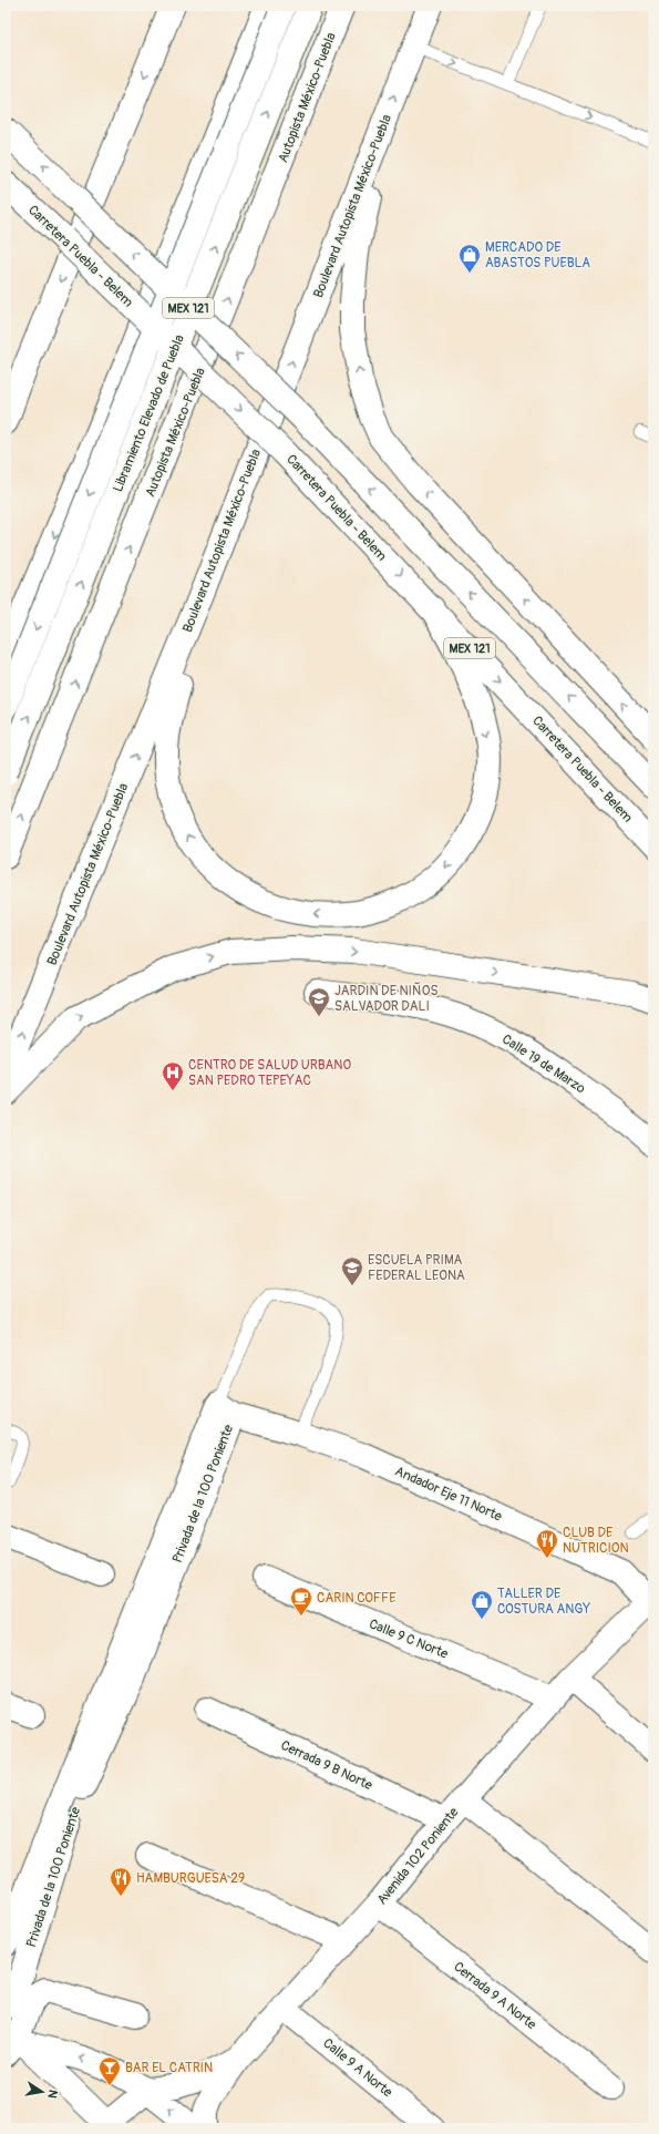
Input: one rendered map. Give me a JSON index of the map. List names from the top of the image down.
{
  "streets": {
    "main road": [
      "Autopista México-Puebla",
      "Boulevard Autopista México-Puebla",
      "Carretera Puebla - Belem",
      "MEX 121",
      "Libramiento Elevado de Puebla",
      "Calle 19 de Marzo",
      "Privada de la 100 Poniente",
      "Andador Eje 11 Norte",
      "Calle 9 C Norte",
      "Cerrada 9 B Norte",
      "Avenida 102 Poniente",
      "Cerrada 9 A Norte",
      "Calle 9 A Norte"
    ]
  },
  "crossings": [
    ["Privada de la 100 Poniente", "Andador Eje 11 Norte"],
    ["Andador Eje 11 Norte", "Avenida 102 Poniente"],
    ["Calle 9 C Norte", "Avenida 102 Poniente"],
    ["Cerrada 9 B Norte", "Avenida 102 Poniente"],
    ["Avenida 102 Poniente", "Cerrada 9 A Norte"],
    ["Avenida 102 Poniente", "Calle 9 A Norte"]
  ],
  "places": {
    "shop": ["MERCADO DE ABASTOS PUEBLA", "TALLER DE COSTURA ANGY"],
    "school or university": ["JARDIN DE NIÑOS SALVADOR DALI", "ESCUELA PRIMA FEDERAL LEONA"],
    "hospital": ["CENTRO DE SALUD URBANO SAN PEDRO TEPEYAC"],
    "restaurant": ["CLUB DE NUTRICION", "HAMBURGUESA 29"],
    "cafe": ["CARIN COFFE"],
    "bar": ["BAR EL CATRIN"]
  },
  "north": "right"
}
